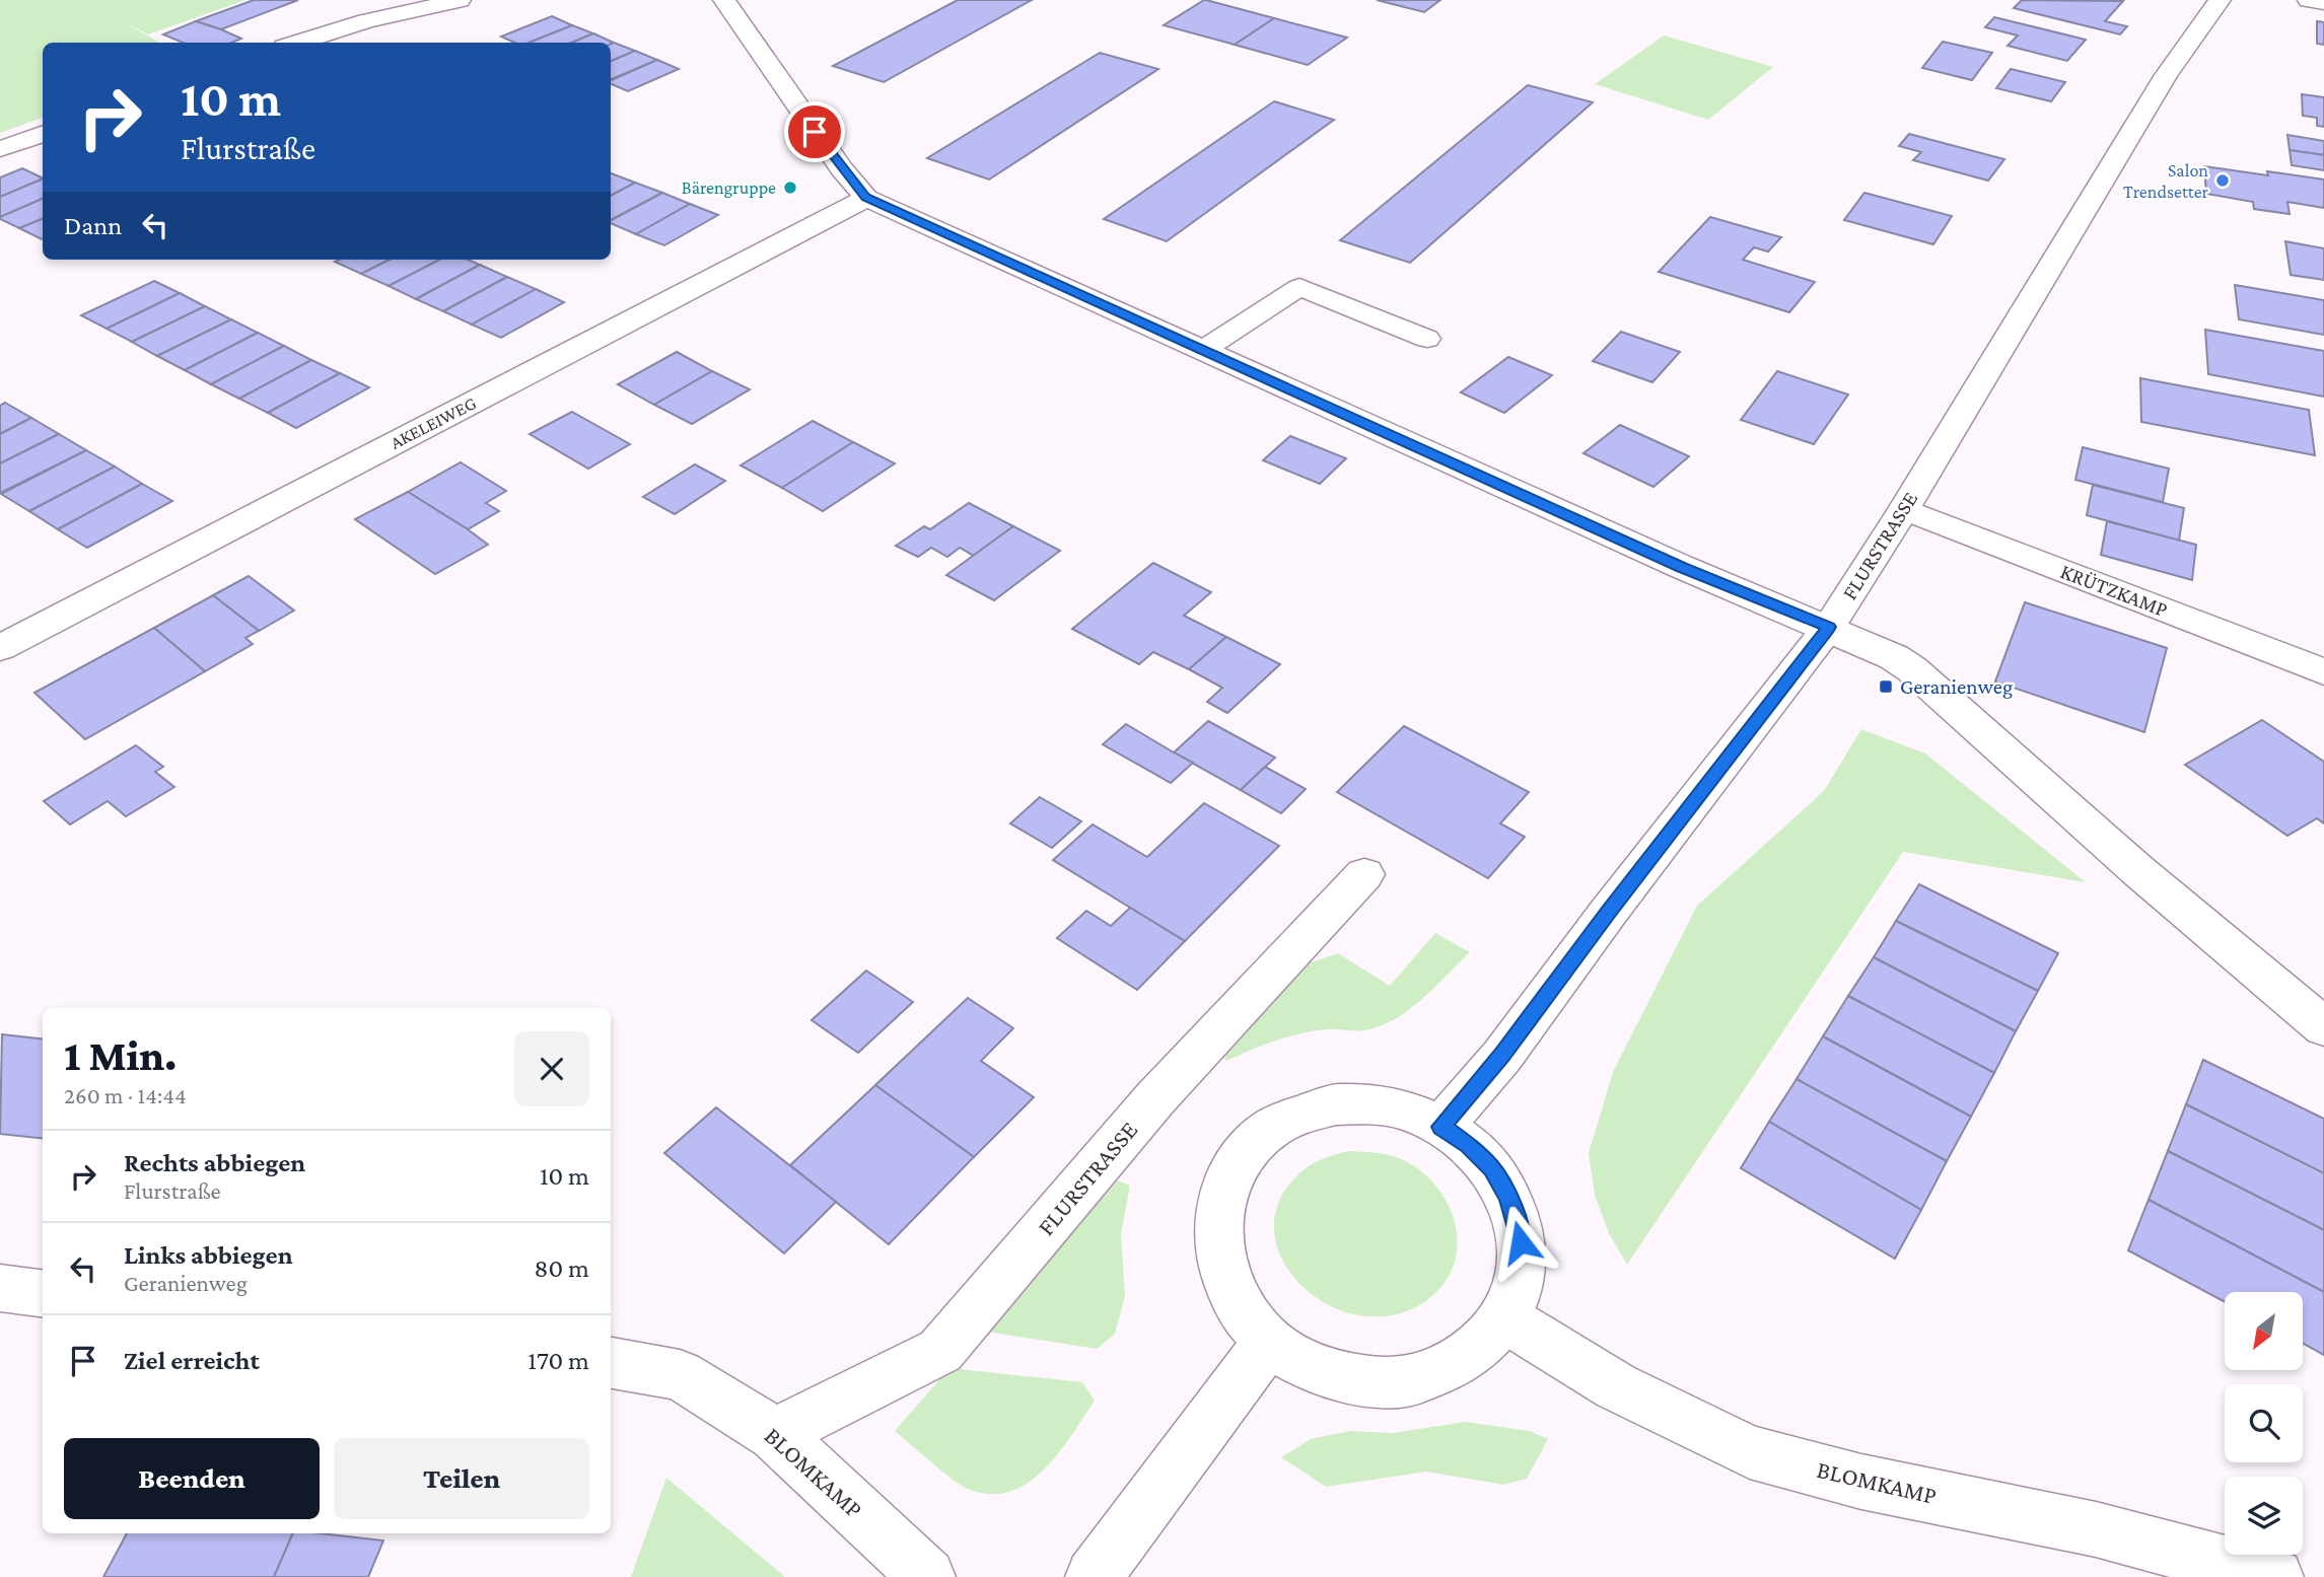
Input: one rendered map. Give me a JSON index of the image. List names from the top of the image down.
{
  "streets": {
    "street": [
      "AKELEIWEG",
      "FLURSTRASSE",
      "KRÜTZKAMP",
      "BLOMKAMP"
    ]
  },
  "crossings": [
    ["FLURSTRASSE", "KRÜTZKAMP"],
    ["FLURSTRASSE", "BLOMKAMP"]
  ],
  "places": {
    "other": ["Salon Trendsetter", "Bärengruppe"],
    "transit": ["Geranienweg"]
  },
  "north": "bottom left",
  "page": {
    "turn": ["10 m", "Flurstraße"],
    "then": "Dann",
    "heading": ["1 Min.", "260 m · 14:44"],
    "list": [
      {
        "name": "Rechts abbiegen",
        "note": "Flurstraße",
        "value": "10 m"
      },
      {
        "name": "Links abbiegen",
        "note": "Geranienweg",
        "value": "80 m"
      },
      {
        "name": "Ziel erreicht",
        "value": "170 m"
      }
    ],
    "buttons": ["Beenden", "Teilen"]
  }
}
